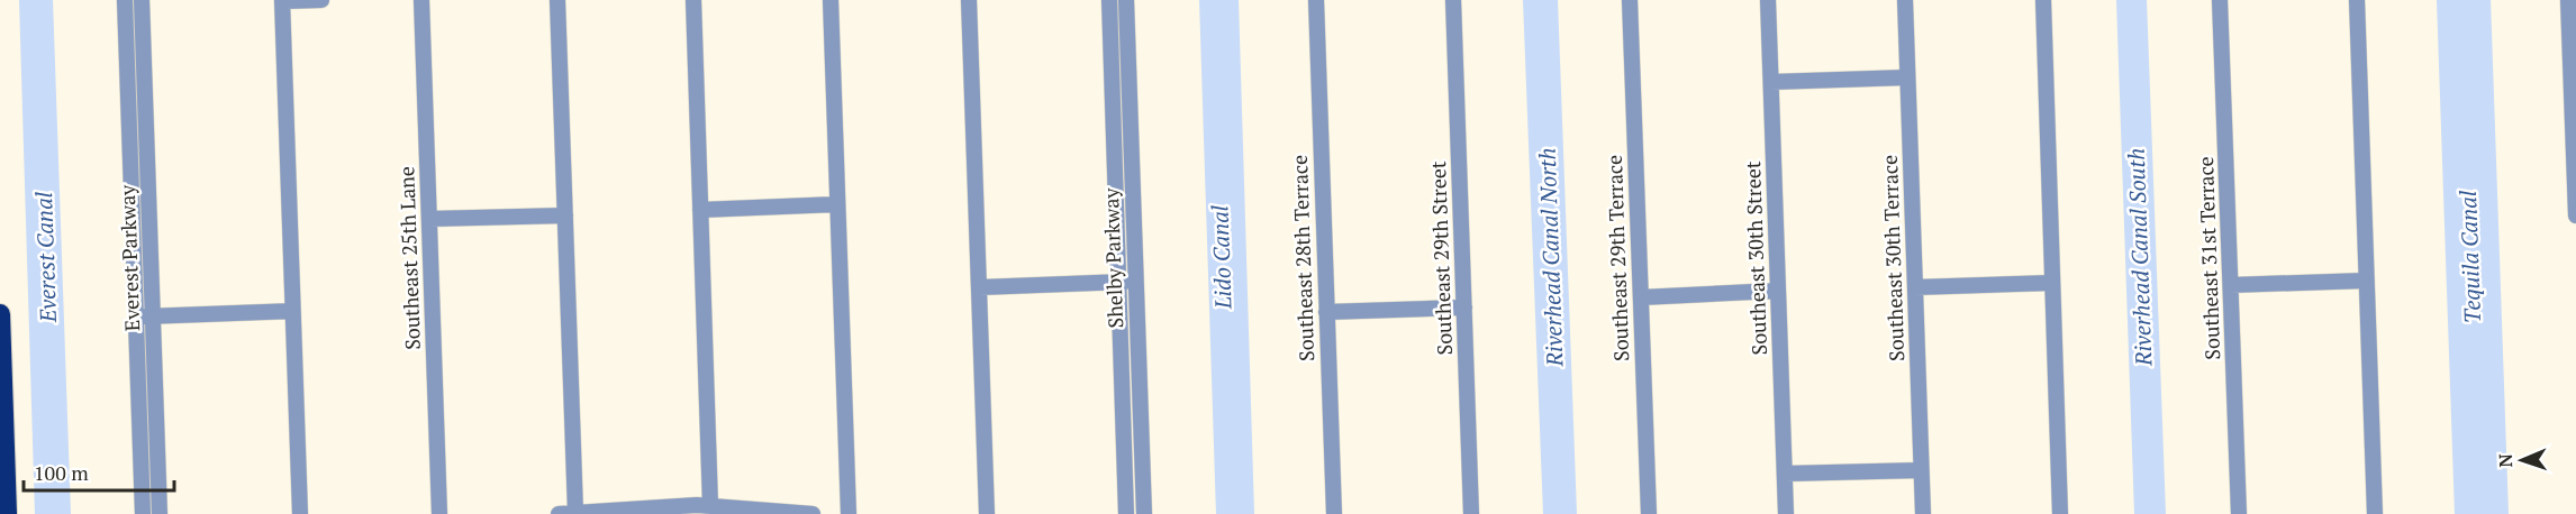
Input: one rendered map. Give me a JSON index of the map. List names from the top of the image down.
{
  "streets": {
    "street": [
      "Everest Parkway",
      "Southeast 25th Lane",
      "Shelby Parkway",
      "Southeast 28th Terrace",
      "Southeast 29th Street",
      "Southeast 29th Terrace",
      "Southeast 30th Street",
      "Southeast 30th Terrace",
      "Southeast 31st Terrace"
    ]
  },
  "water": [
    "Everest Canal",
    "Lido Canal",
    "Riverhead Canal North",
    "Riverhead Canal South",
    "Tequila Canal"
  ],
  "scale_bar": "100 m",
  "north": "left"
}
